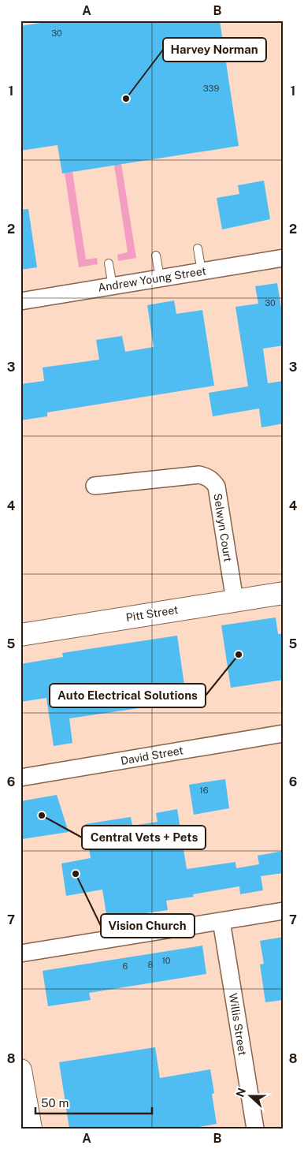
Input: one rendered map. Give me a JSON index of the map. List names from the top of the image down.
{
  "streets": {
    "main road": ["Pitt Street"],
    "street": [
      "Andrew Young Street",
      "Selwyn Court",
      "David Street",
      "Willis Street"
    ]
  },
  "crossings": [
    ["Selwyn Court", "Pitt Street"]
  ],
  "places": [
    "Harvey Norman",
    "Auto Electrical Solutions",
    "Central Vets + Pets",
    "Vision Church"
  ],
  "house_numbers": [
    "30",
    "339",
    "30",
    "16",
    "10",
    "8",
    "6"
  ],
  "scale_bar": "50 m",
  "north": "left",
  "grid": {
    "columns": ["A", "B"],
    "rows": [
      "1",
      "2",
      "3",
      "4",
      "5",
      "6",
      "7",
      "8"
    ]
  }
}
